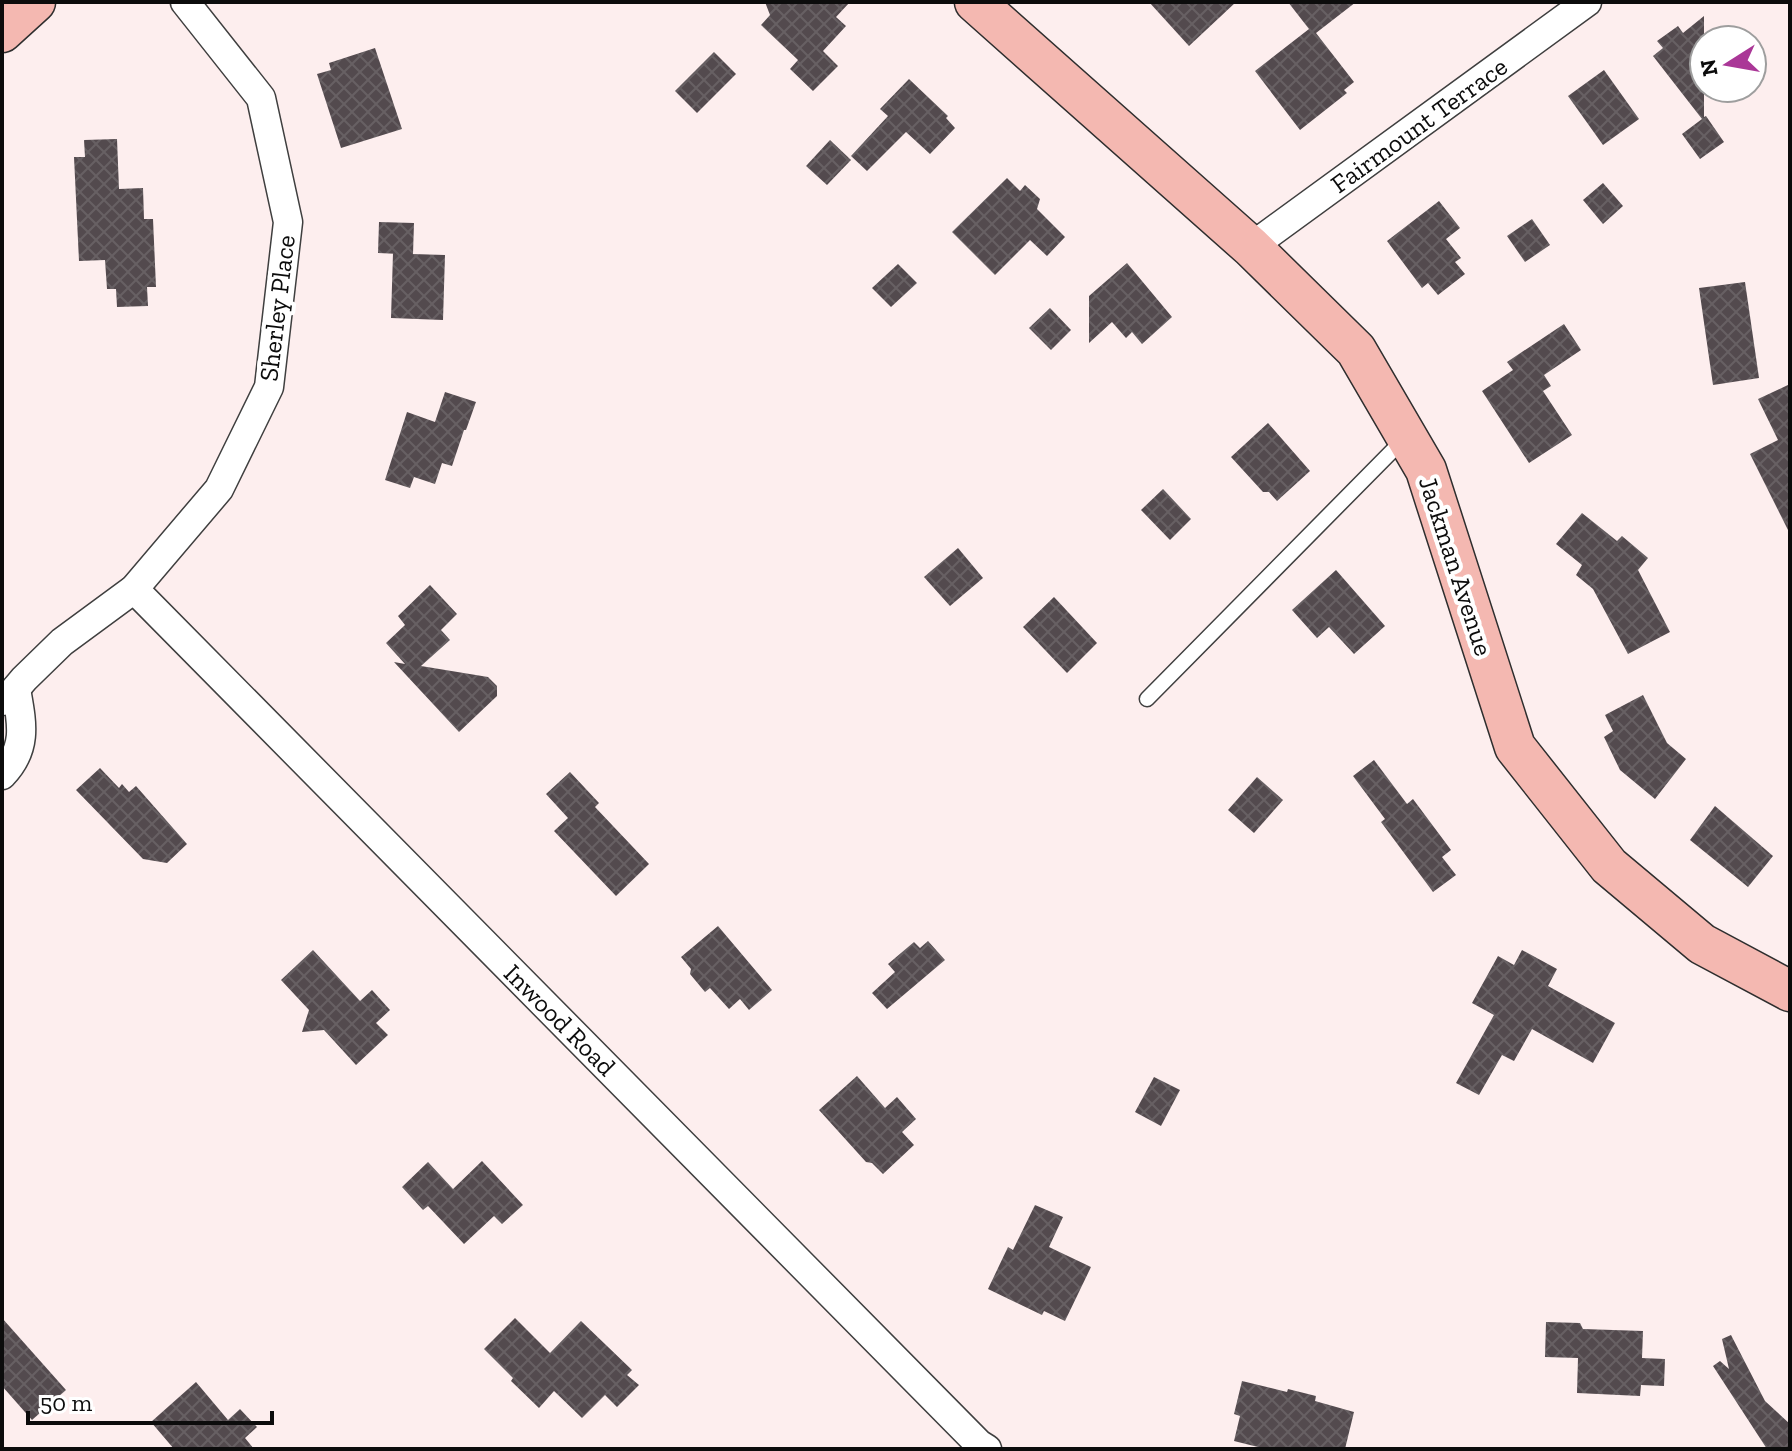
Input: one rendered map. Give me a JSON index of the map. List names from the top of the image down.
{
  "streets": {
    "street": [
      "Fairmount Terrace",
      "Sherley Place",
      "Jackman Avenue",
      "Inwood Road"
    ]
  },
  "crossings": [
    ["Fairmount Terrace", "Jackman Avenue"],
    ["Sherley Place", "Inwood Road"]
  ],
  "scale_bar": "50 m",
  "north": "left"
}
